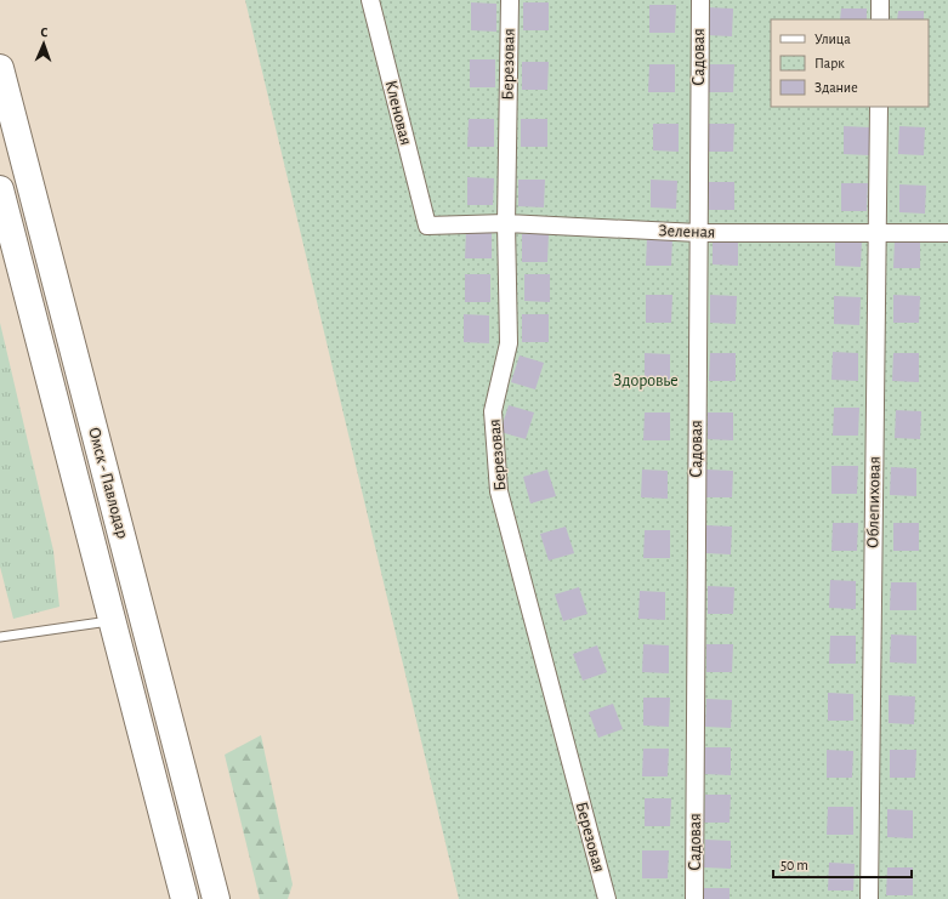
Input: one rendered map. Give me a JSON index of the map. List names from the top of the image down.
{
  "streets": {
    "highway": ["Омск - Павлодар"],
    "street": [
      "Садовая",
      "Березовая",
      "Кленовая",
      "Зеленая",
      "Облепиховая"
    ]
  },
  "crossings": [
    ["Садовая", "Зеленая"],
    ["Березовая", "Зеленая"],
    ["Кленовая", "Зеленая"],
    ["Зеленая", "Облепиховая"]
  ],
  "parks": ["Здоровье"],
  "legend": ["Улица", "Парк", "Здание"],
  "scale_bar": "50 m",
  "north": "top"
}
